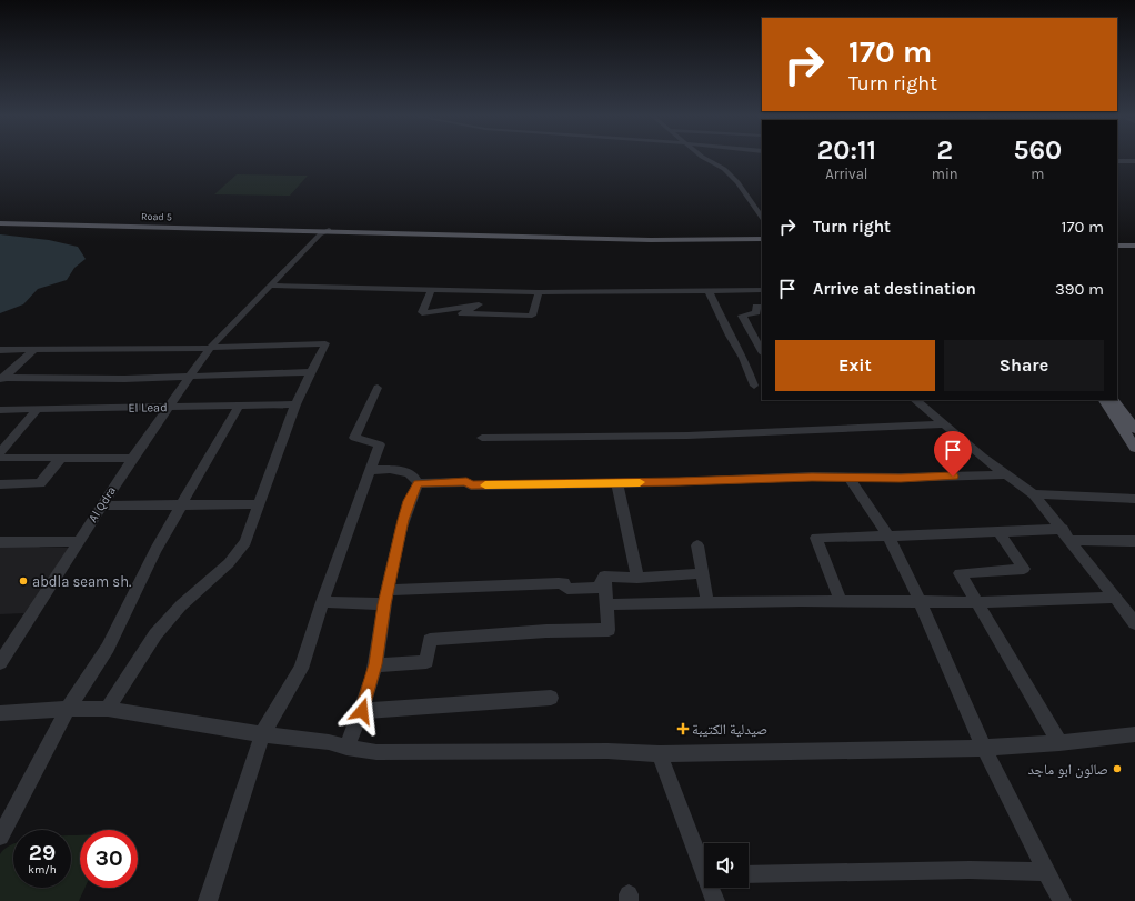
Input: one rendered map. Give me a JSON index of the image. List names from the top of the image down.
{
  "streets": {
    "main road": ["Road 5"],
    "street": ["El Lead", "Al Qdra"]
  },
  "crossings": [
    ["Road 5", "Al Qdra"],
    ["El Lead", "Al Qdra"]
  ],
  "places": {
    "other": ["abdla seam sh.", "صالون ابو ماجد"],
    "health": ["صيدلية الكتيبة"]
  },
  "page": {
    "turn": ["170 m", "Turn right"],
    "eta": [
      "20:11",
      "Arrival",
      "2",
      "min",
      "560",
      "m"
    ],
    "list": [
      {
        "name": "Turn right",
        "value": "170 m"
      },
      {
        "name": "Arrive at destination",
        "value": "390 m"
      }
    ],
    "buttons": ["Exit", "Share"],
    "speed": "29 km/h",
    "limit": "30"
  }
}
